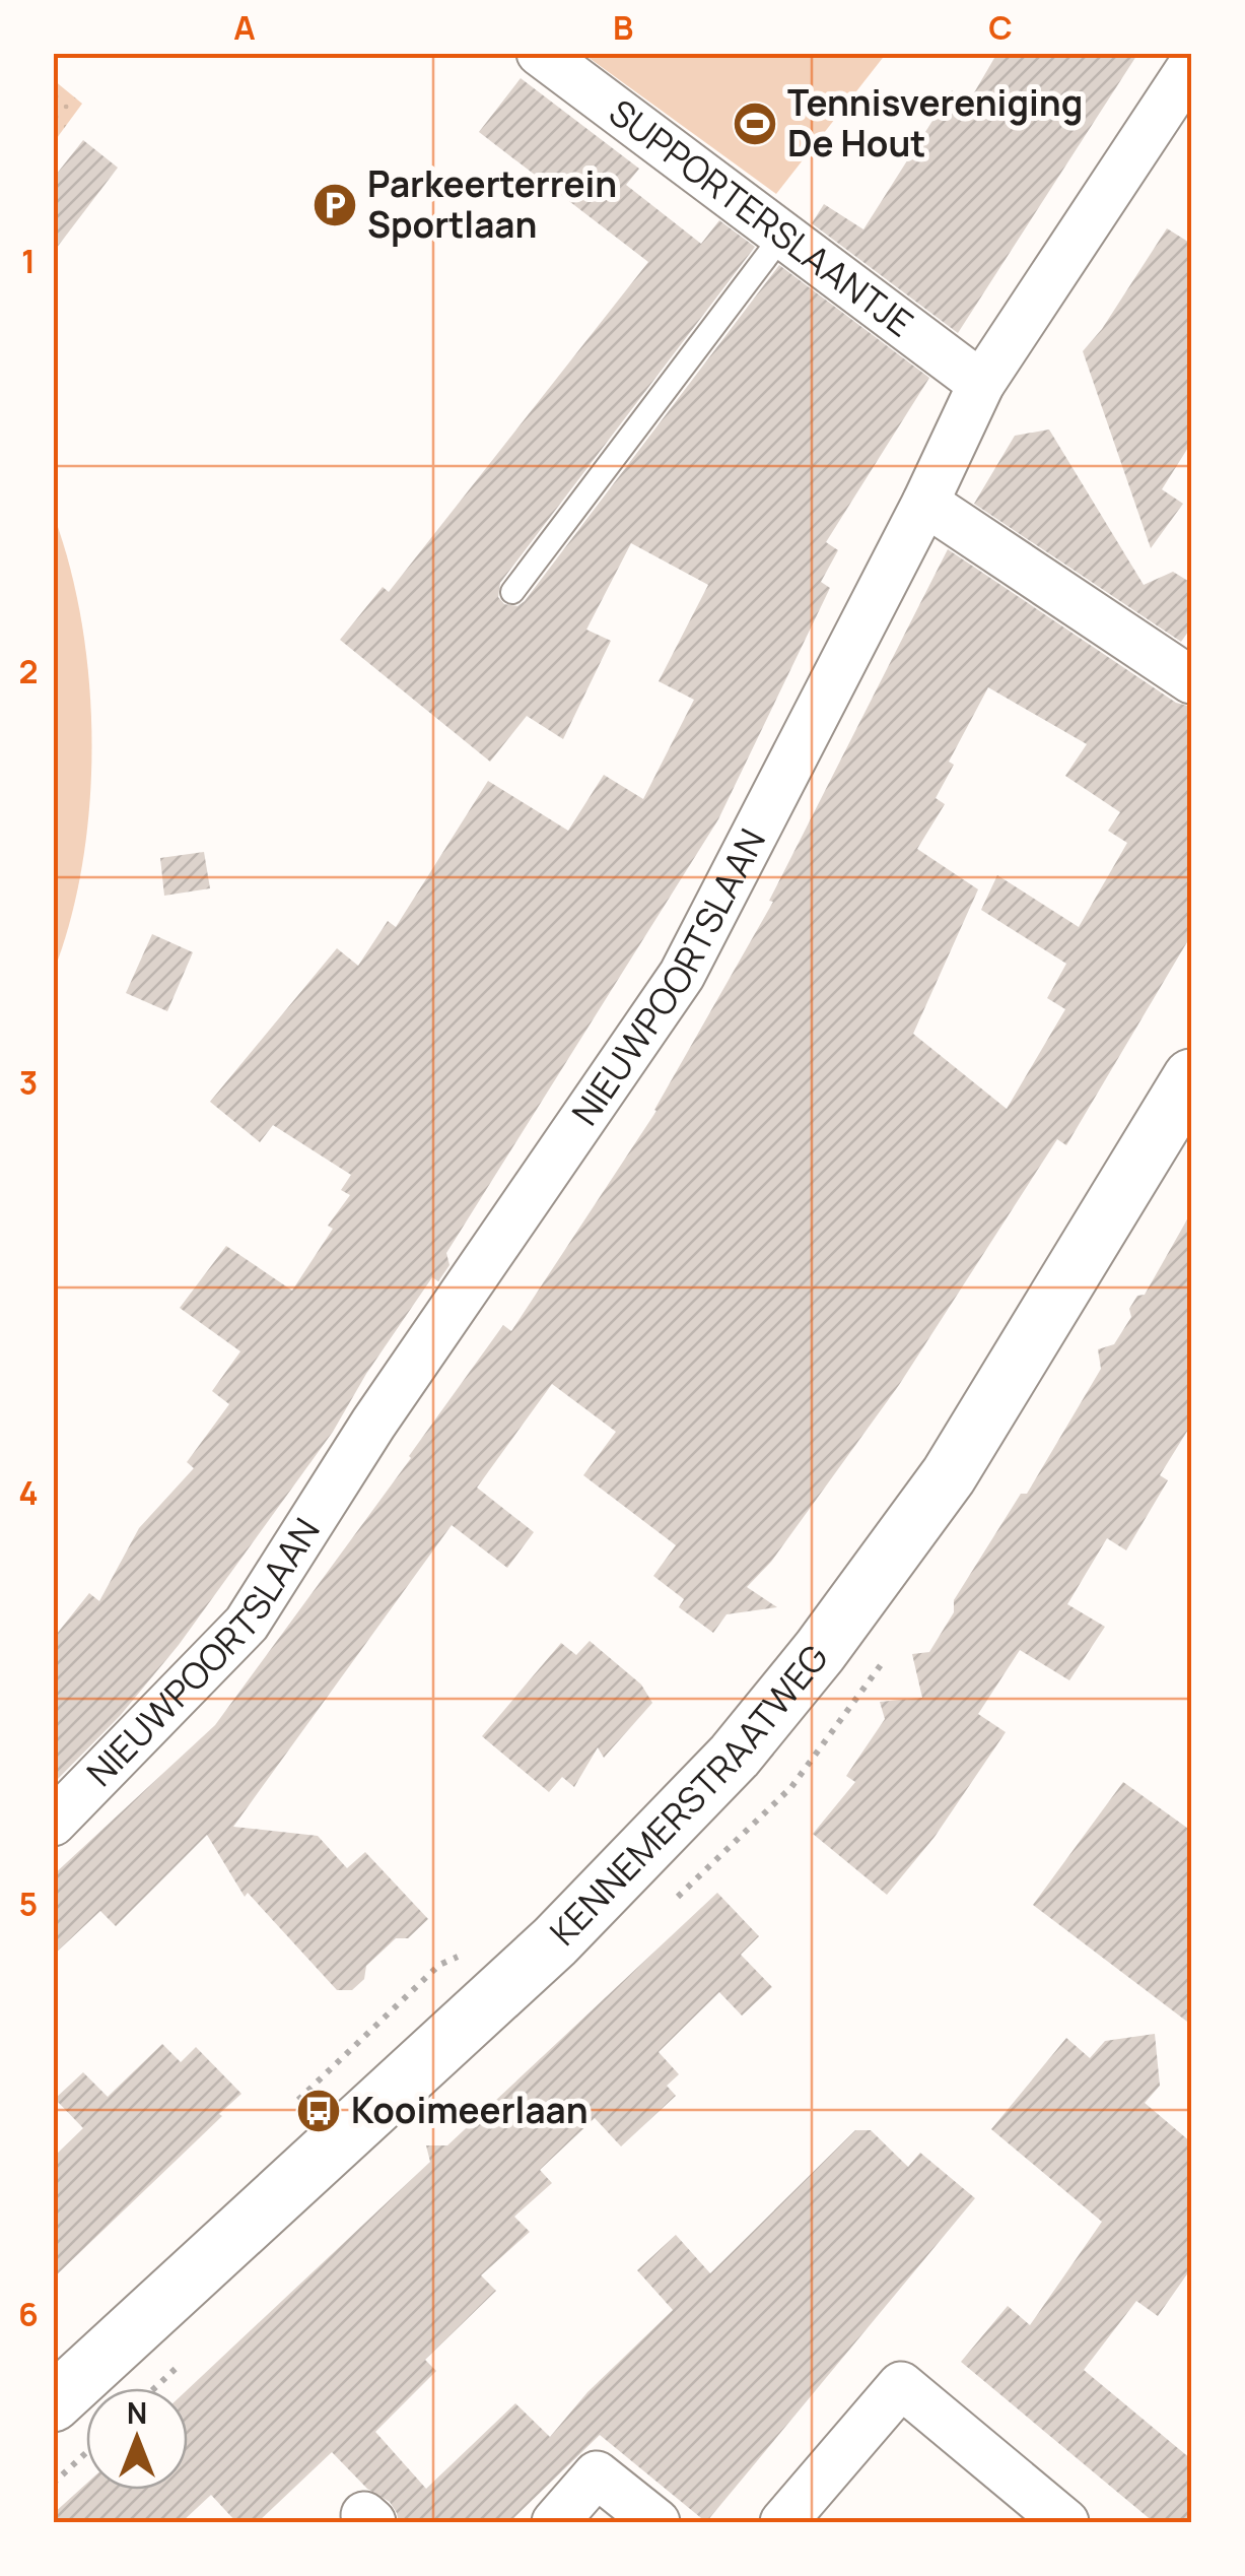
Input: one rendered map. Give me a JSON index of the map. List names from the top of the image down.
{
  "streets": {
    "main road": ["KENNEMERSTRAATWEG"],
    "street": ["SUPPORTERSLAANTJE", "NIEUWPOORTSLAAN"]
  },
  "crossings": [
    ["SUPPORTERSLAANTJE", "NIEUWPOORTSLAAN"]
  ],
  "places": {
    "sports": ["Tennisvereniging De Hout"],
    "parking": ["Parkeerterrein Sportlaan"],
    "bus stop": ["Kooimeerlaan"]
  },
  "north": "top",
  "grid": {
    "columns": ["A", "B", "C"],
    "rows": [
      "1",
      "2",
      "3",
      "4",
      "5",
      "6"
    ]
  }
}
